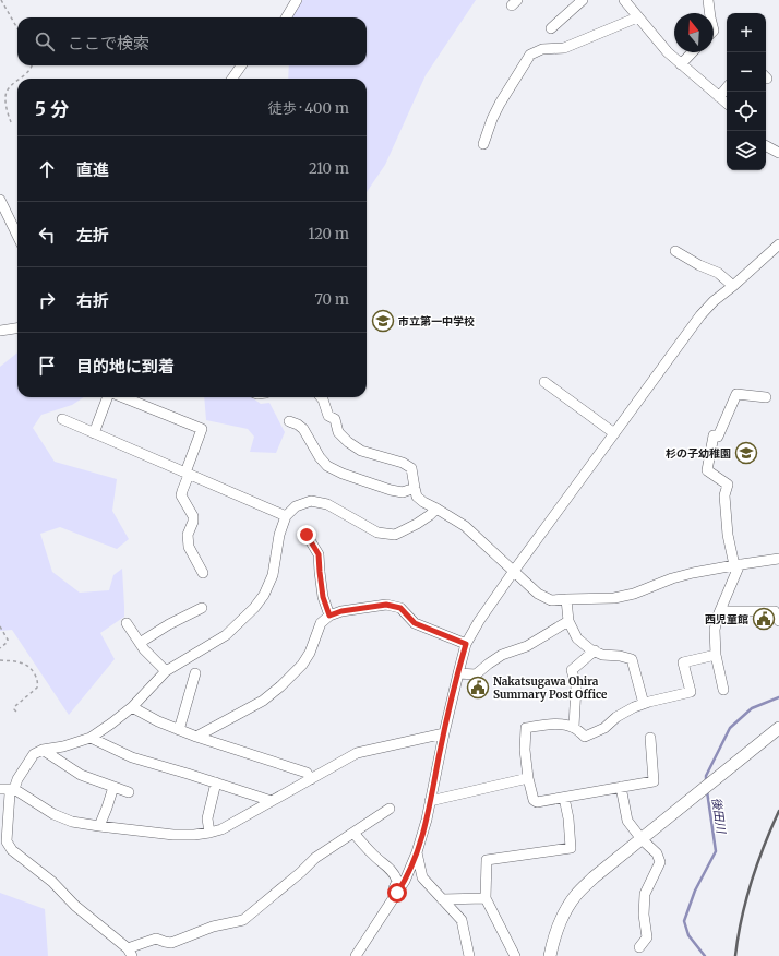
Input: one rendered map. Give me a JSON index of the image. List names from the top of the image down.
{
  "water": ["後田川"],
  "places": {
    "school or university": ["市立第一中学校", "杉の子幼稚園"],
    "public building": ["西児童館", "Nakatsugawa Ohira Summary Post Office"]
  },
  "north": "top",
  "page": {
    "map_buttons": ["+", "−"],
    "search": "ここで検索",
    "heading": ["5 分", "徒歩 · 400 m"],
    "list": [
      ["直進", "210 m"],
      ["左折", "120 m"],
      ["右折", "70 m"],
      "目的地に到着"
    ]
  }
}
